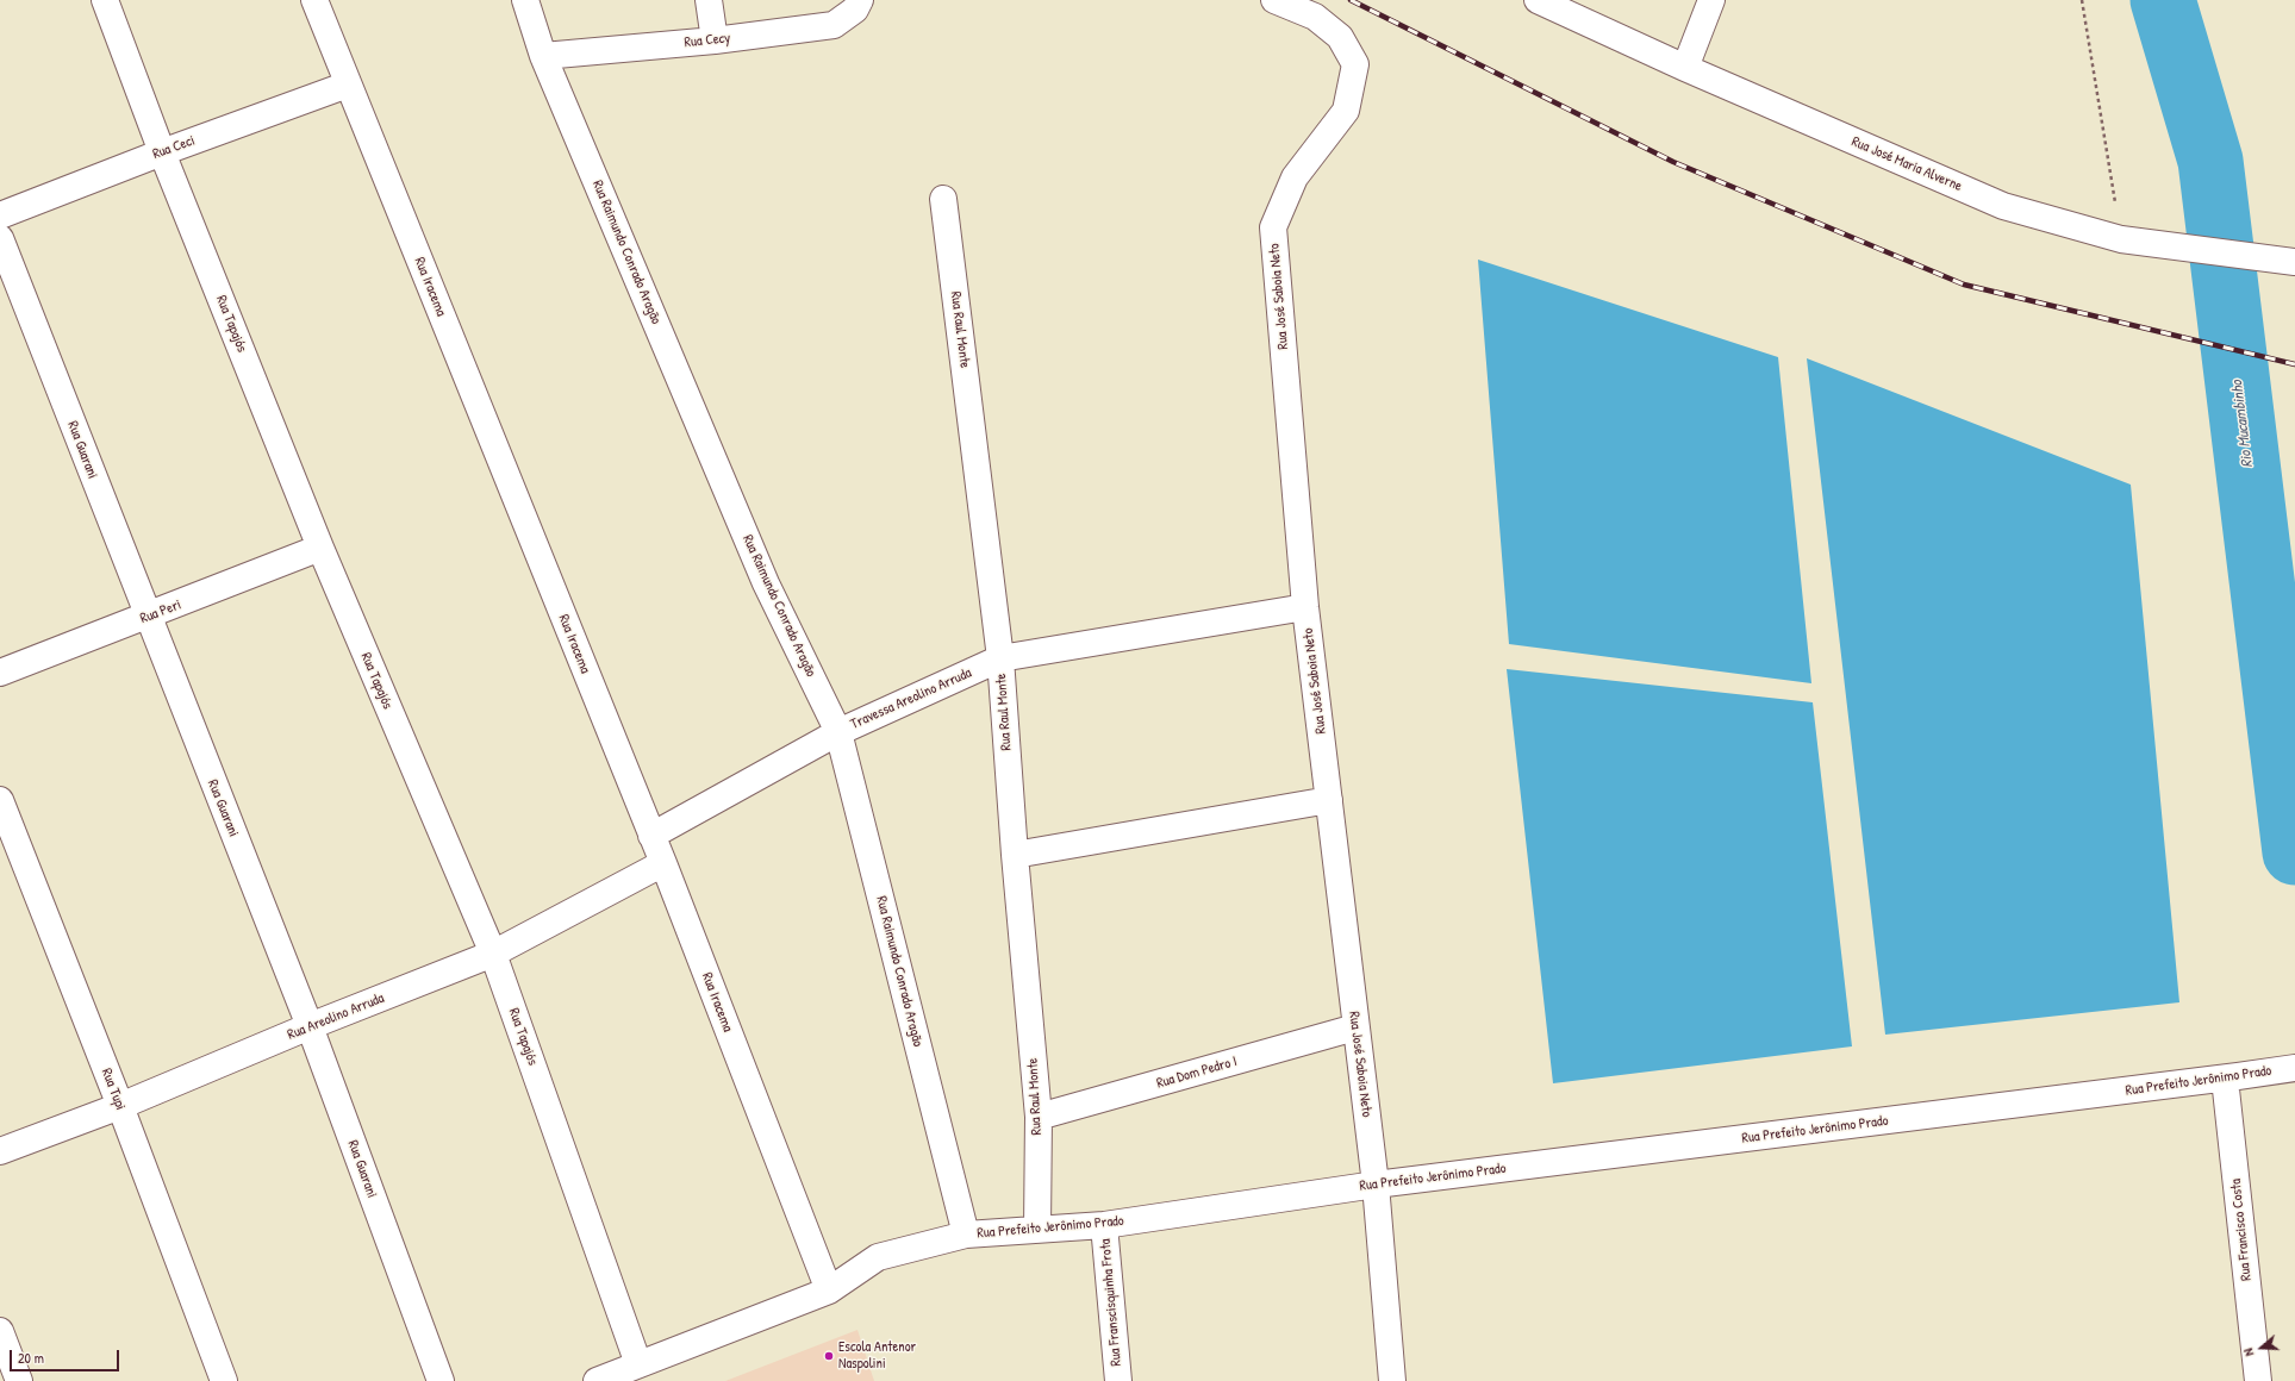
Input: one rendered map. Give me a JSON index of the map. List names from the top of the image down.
{
  "streets": {
    "street": [
      "Rua Cecy",
      "Rua Ceci",
      "Rua José Maria Alverne",
      "Rua Raimundo Conrado Aragão",
      "Rua Iracema",
      "Rua José Saboia Neto",
      "Rua Tapajós",
      "Rua Raul Monte",
      "Rua Guarani",
      "Rua Peri",
      "Travessa Areolino Arruda",
      "Rua Areolino Arruda",
      "Rua Dom Pedro I",
      "Rua Prefeito Jerônimo Prado",
      "Rua Tupi",
      "Rua Francisco Costa",
      "Rua Franscisquinha Frota"
    ]
  },
  "crossings": [
    ["Rua Cecy", "Rua Raimundo Conrado Aragão"],
    ["Rua Ceci", "Rua Iracema"],
    ["Rua Ceci", "Rua Tapajós"],
    ["Rua Raimundo Conrado Aragão", "Travessa Areolino Arruda"],
    ["Rua Raimundo Conrado Aragão", "Rua Prefeito Jerônimo Prado"],
    ["Rua Iracema", "Travessa Areolino Arruda"],
    ["Rua Iracema", "Rua Areolino Arruda"],
    ["Rua Iracema", "Rua Prefeito Jerônimo Prado"],
    ["Rua José Saboia Neto", "Travessa Areolino Arruda"],
    ["Rua José Saboia Neto", "Rua Dom Pedro I"],
    ["Rua José Saboia Neto", "Rua Prefeito Jerônimo Prado"],
    ["Rua Tapajós", "Rua Peri"],
    ["Rua Tapajós", "Rua Areolino Arruda"],
    ["Rua Tapajós", "Rua Prefeito Jerônimo Prado"],
    ["Rua Raul Monte", "Travessa Areolino Arruda"],
    ["Rua Raul Monte", "Rua Dom Pedro I"],
    ["Rua Raul Monte", "Rua Prefeito Jerônimo Prado"],
    ["Rua Guarani", "Rua Peri"],
    ["Rua Guarani", "Rua Areolino Arruda"],
    ["Rua Areolino Arruda", "Rua Tupi"],
    ["Rua Prefeito Jerônimo Prado", "Rua Francisco Costa"],
    ["Rua Prefeito Jerônimo Prado", "Rua Franscisquinha Frota"]
  ],
  "water": ["Rio Mucambinho"],
  "places": ["Escola Antenor Naspolini"],
  "scale_bar": "20 m",
  "north": "left"
}
